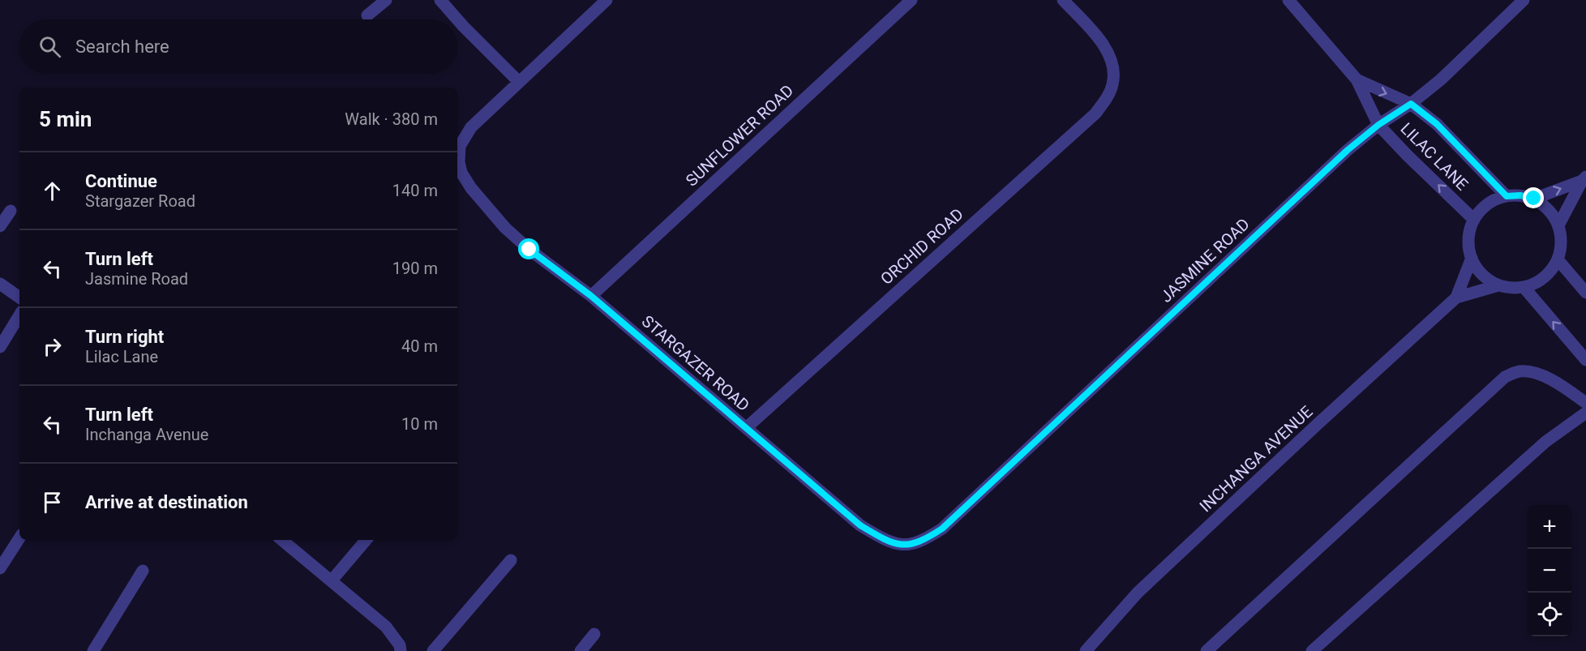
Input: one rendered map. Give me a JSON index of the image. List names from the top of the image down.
{
  "streets": {
    "street": [
      "SUNFLOWER ROAD",
      "LILAC LANE",
      "ORCHID ROAD",
      "JASMINE ROAD",
      "STARGAZER ROAD",
      "INCHANGA AVENUE"
    ]
  },
  "crossings": [
    ["SUNFLOWER ROAD", "STARGAZER ROAD"],
    ["LILAC LANE", "JASMINE ROAD"],
    ["LILAC LANE", "INCHANGA AVENUE"],
    ["ORCHID ROAD", "STARGAZER ROAD"],
    ["JASMINE ROAD", "STARGAZER ROAD"]
  ],
  "page": {
    "search": "Search here",
    "heading": ["5 min", "Walk · 380 m"],
    "list": [
      ["Continue", "Stargazer Road", "140 m"],
      ["Turn left", "Jasmine Road", "190 m"],
      ["Turn right", "Lilac Lane", "40 m"],
      ["Turn left", "Inchanga Avenue", "10 m"],
      "Arrive at destination"
    ],
    "map_buttons": ["+", "−"]
  }
}
